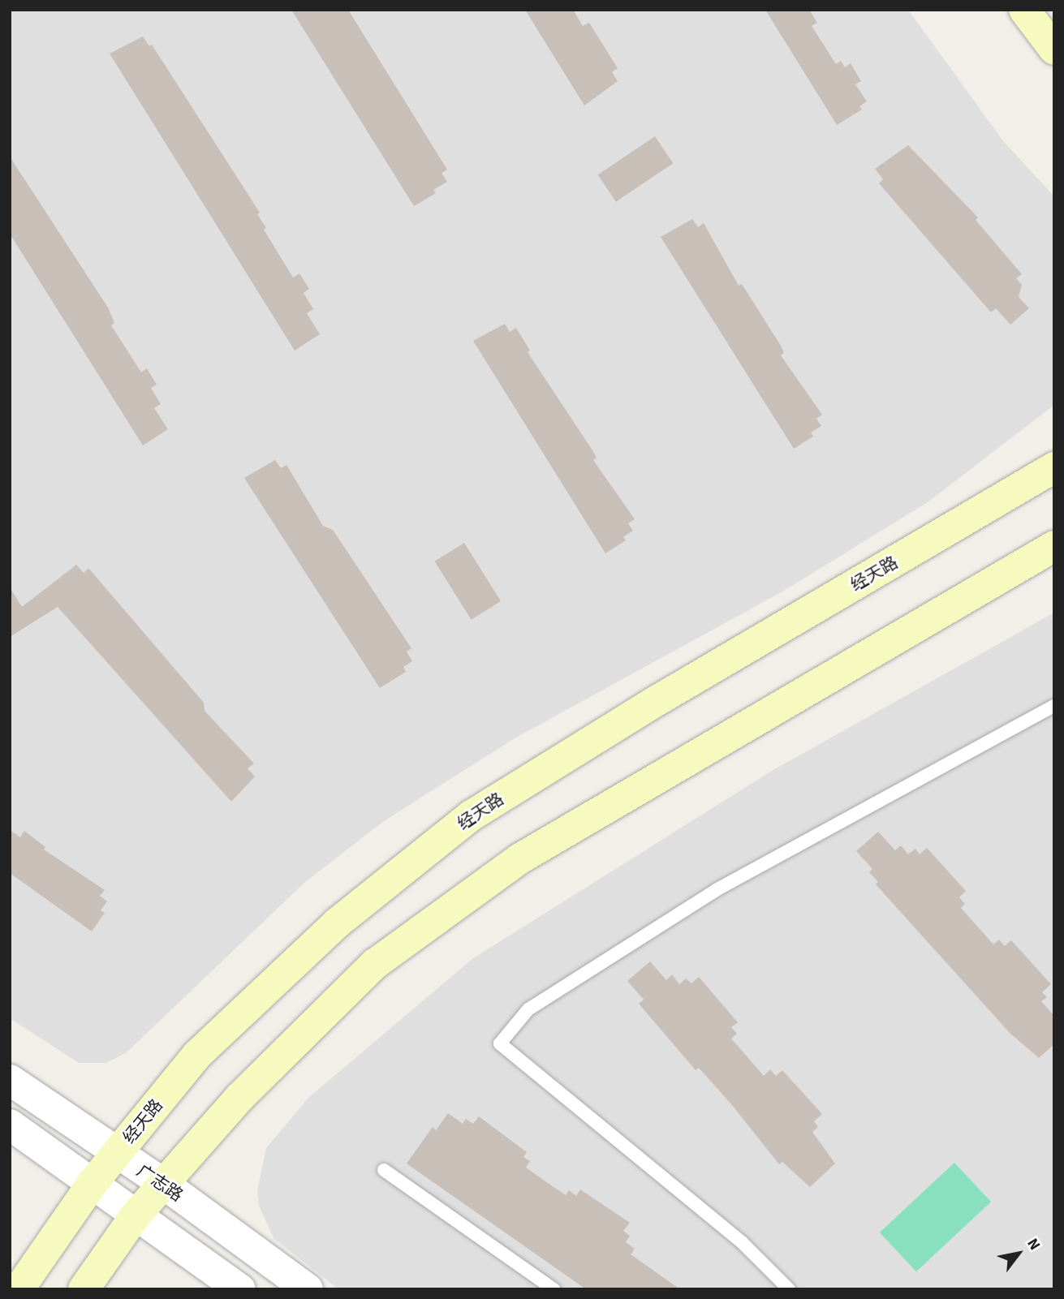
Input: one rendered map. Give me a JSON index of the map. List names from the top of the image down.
{
  "streets": {
    "main road": ["经天路"],
    "street": ["广志路"]
  },
  "crossings": [
    ["经天路", "广志路"]
  ],
  "north": "top right"
}
